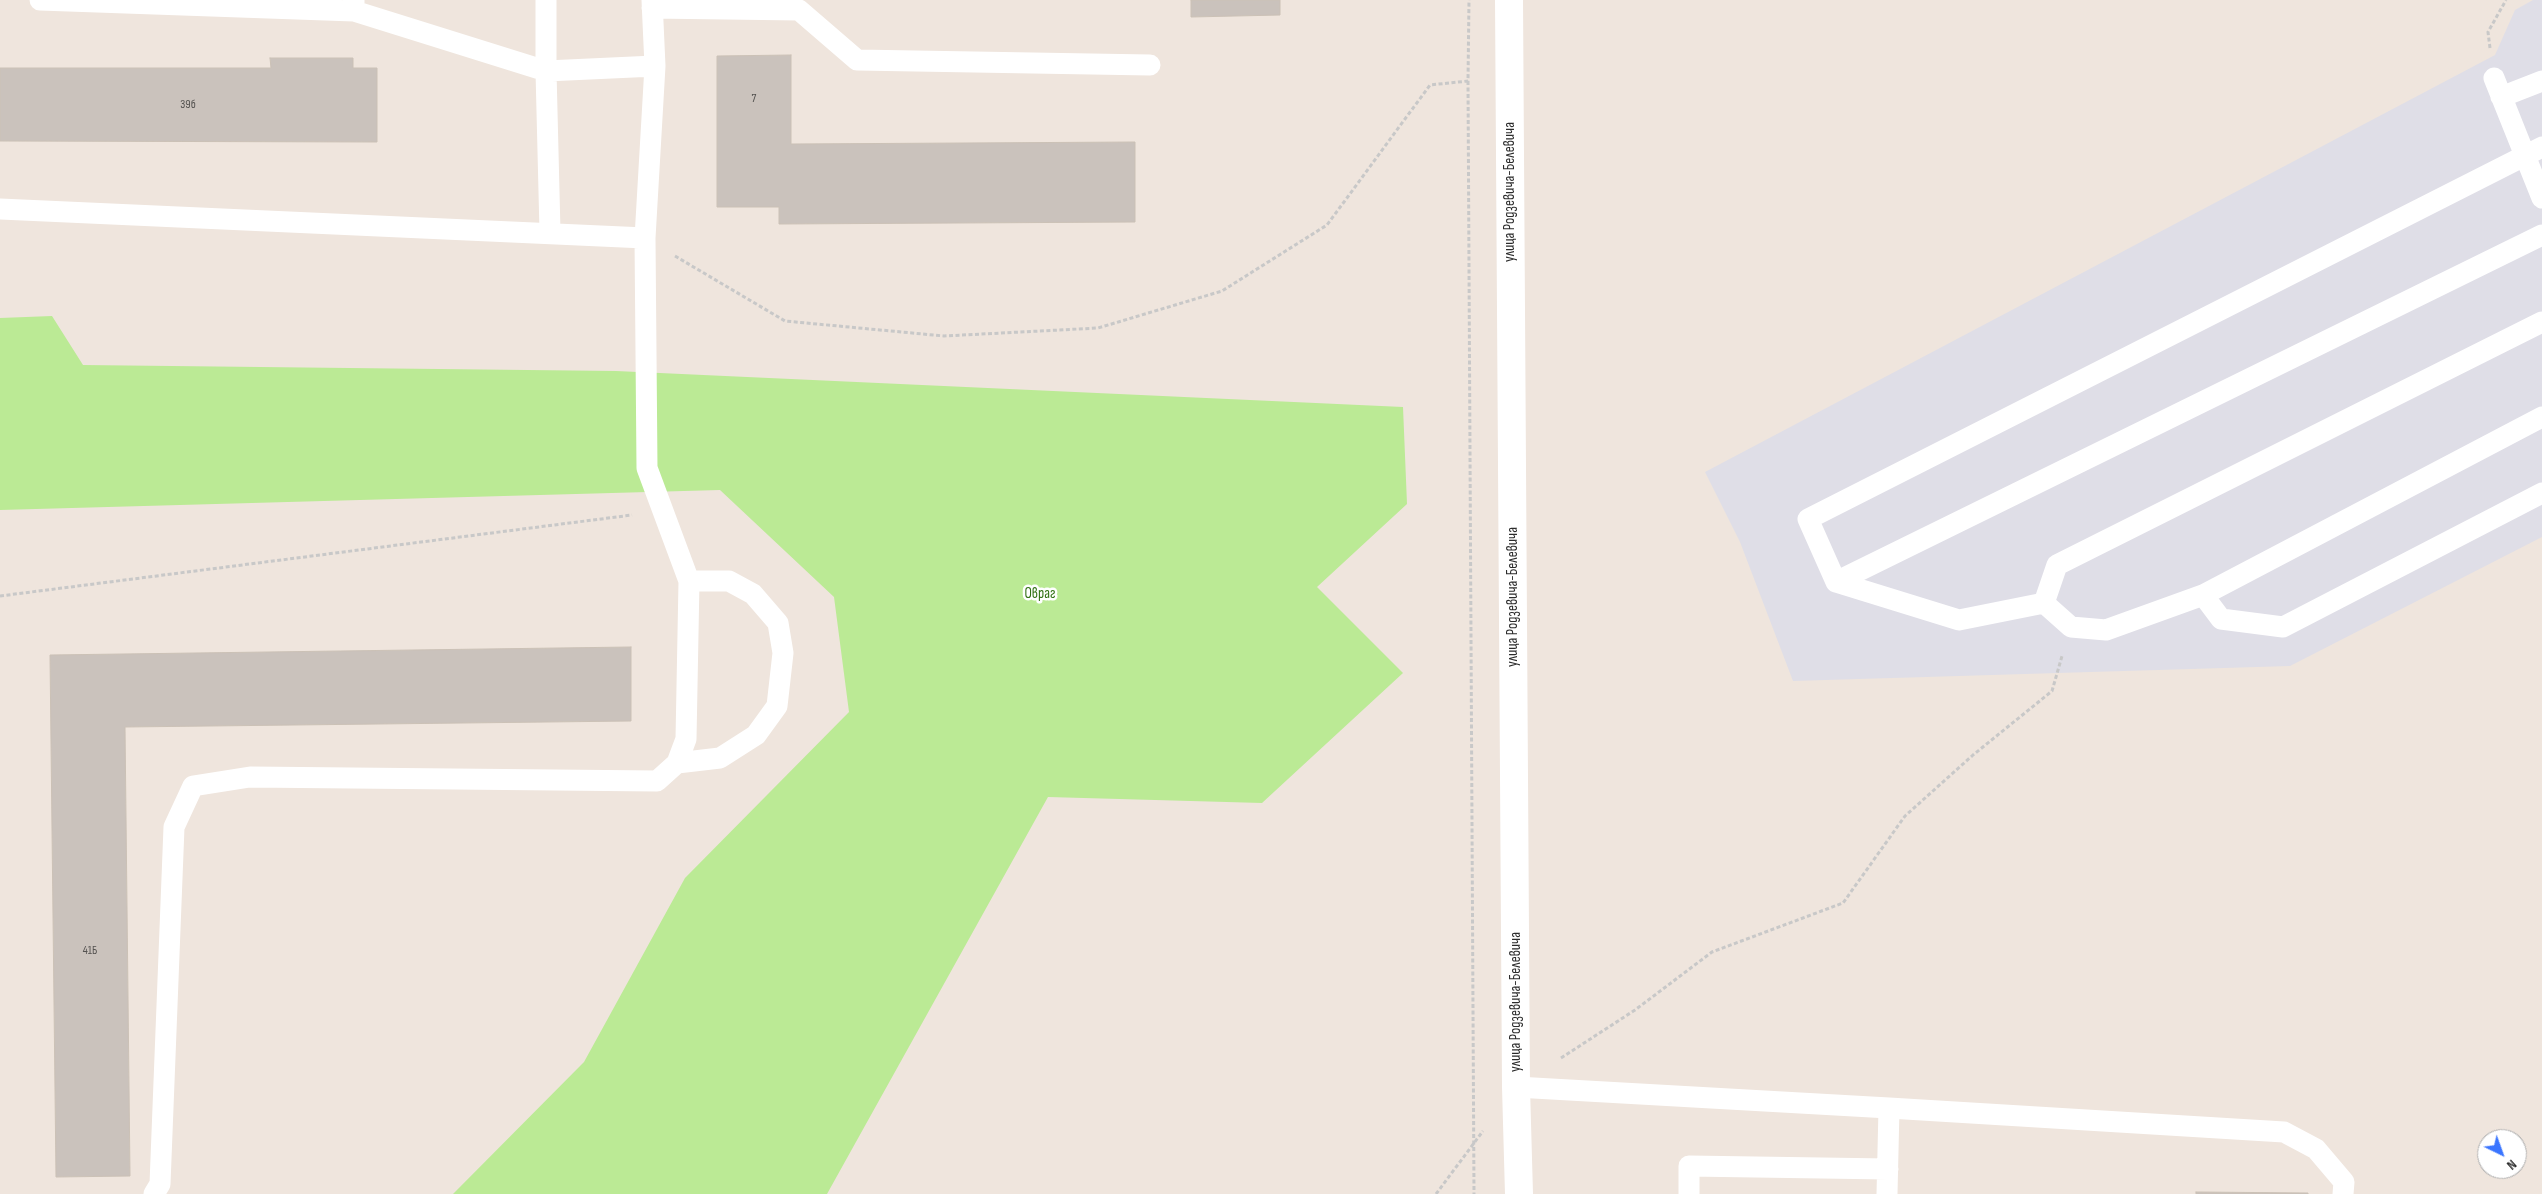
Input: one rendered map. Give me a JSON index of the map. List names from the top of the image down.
{
  "streets": {
    "street": ["улица Родзевича-Белевича"]
  },
  "parks": ["Овраг"],
  "house_numbers": ["7", "39б", "41Б"],
  "north": "bottom right"
}
